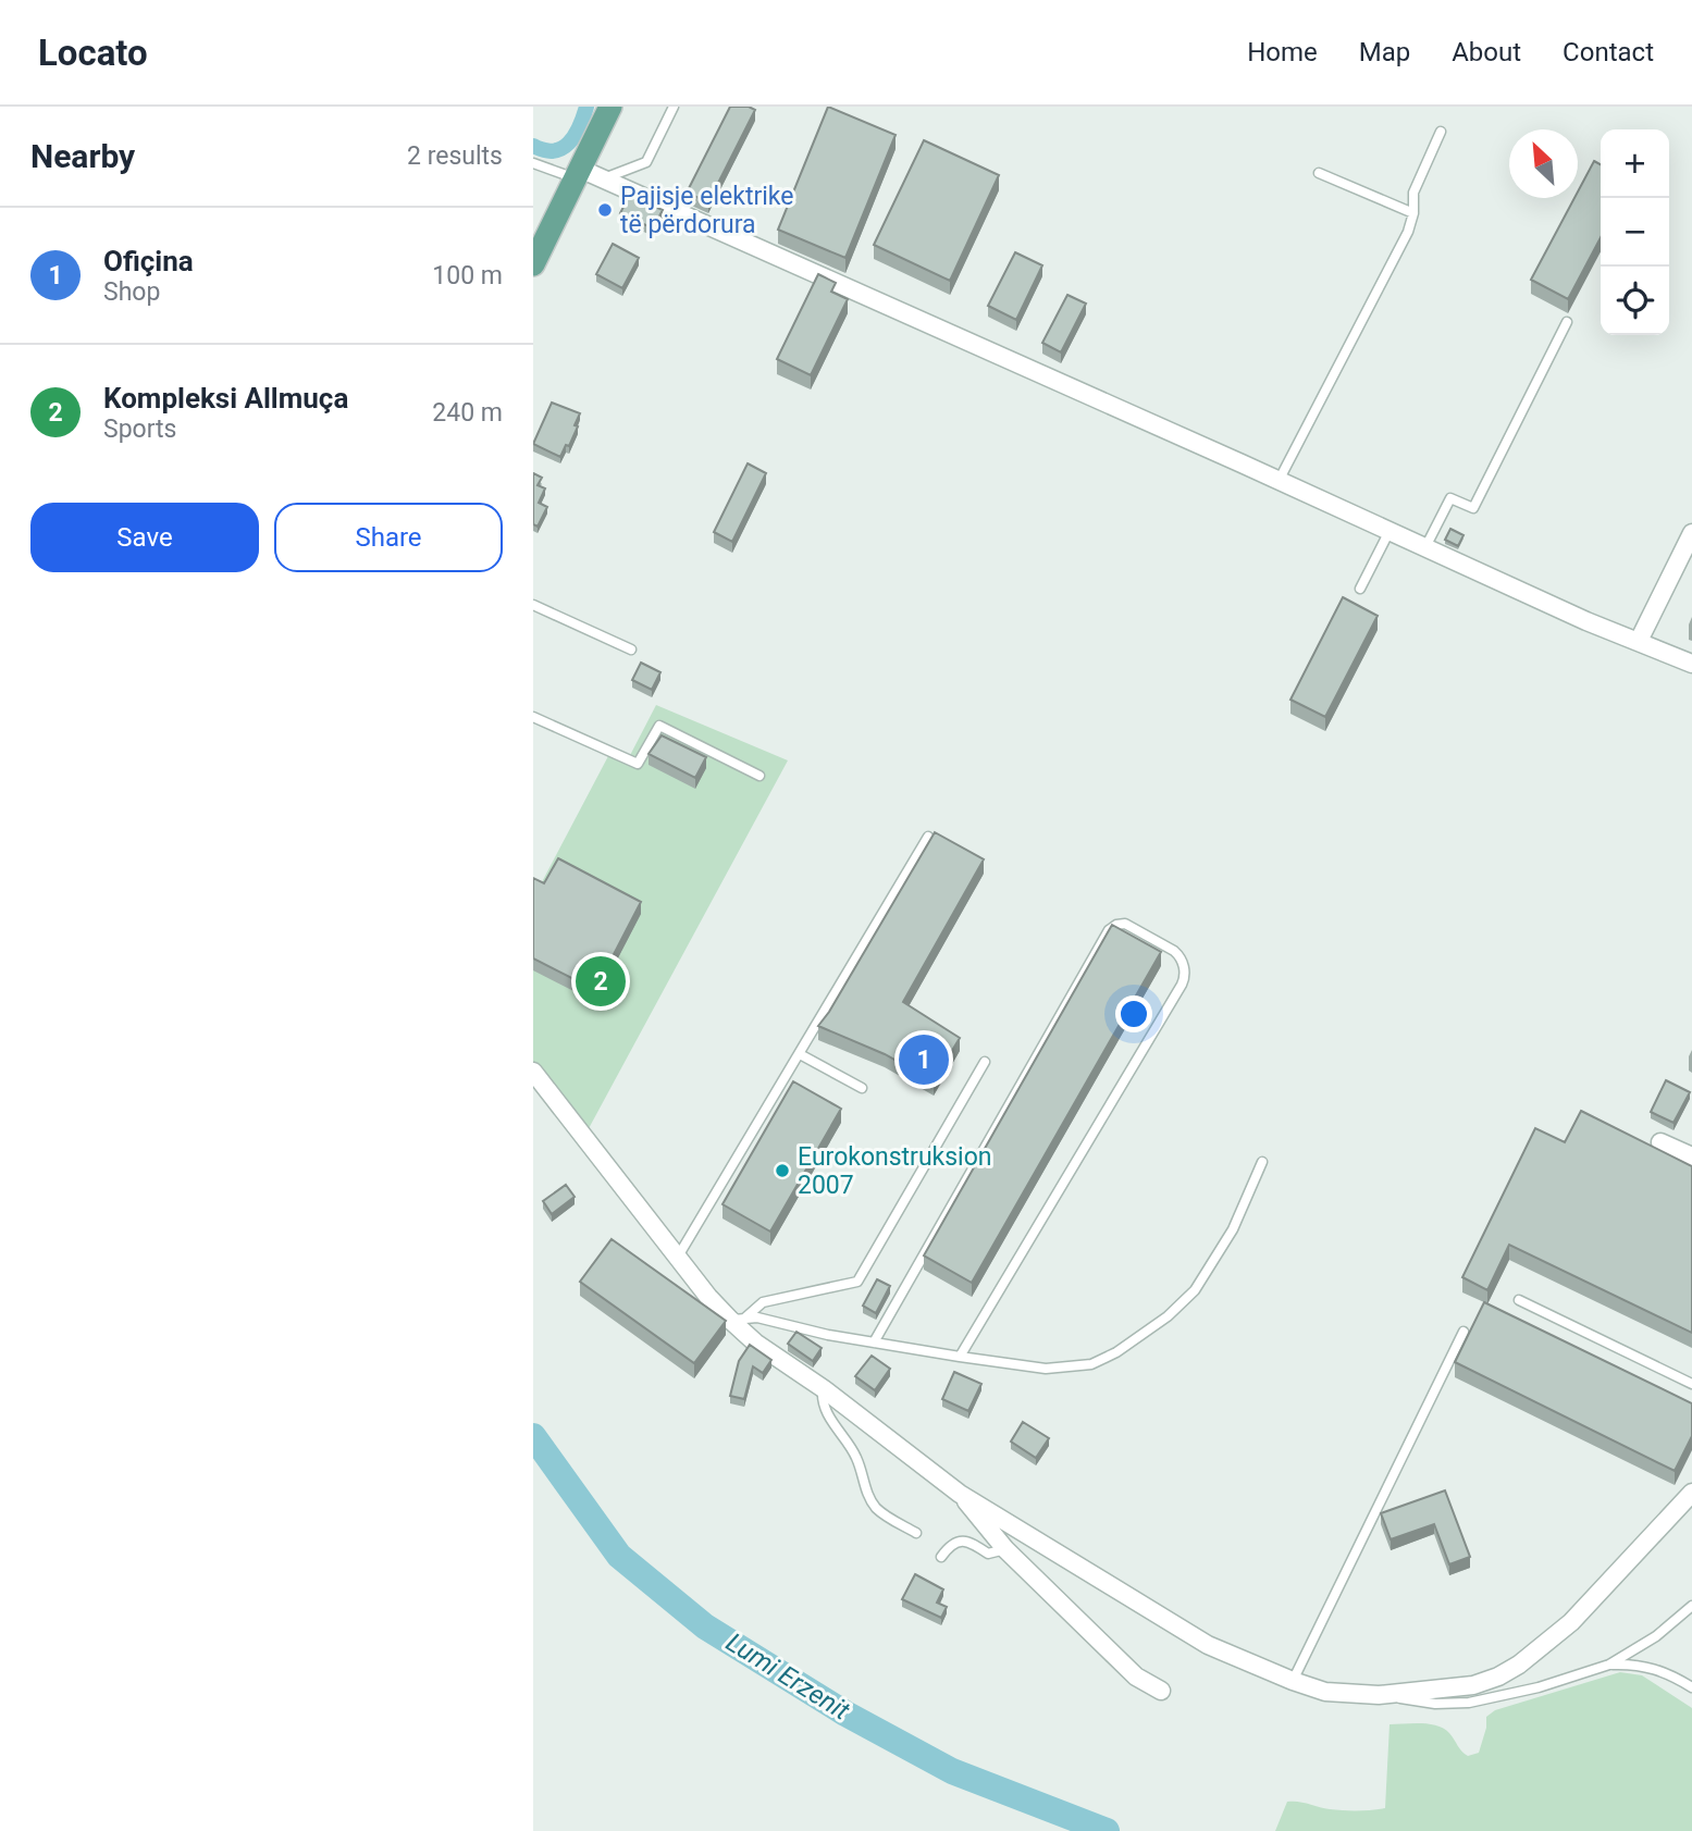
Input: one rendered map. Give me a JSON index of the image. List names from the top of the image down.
{
  "water": ["Lumi Erzenit"],
  "places": ["Pajisje elektrike të përdorura", "Eurokonstruksion 2007"],
  "north": "top left",
  "page": {
    "header": "Locato",
    "nav": [
      "Home",
      "Map",
      "About",
      "Contact"
    ],
    "heading": ["Nearby", "2 results"],
    "map_buttons": ["+", "−"],
    "list": [
      {
        "mark": "1",
        "name": "Ofiçina",
        "note": "Shop",
        "value": "100 m"
      },
      {
        "mark": "2",
        "name": "Kompleksi Allmuça",
        "note": "Sports",
        "value": "240 m"
      }
    ],
    "buttons": ["Save", "Share"],
    "pins": ["2", "1"]
  }
}
